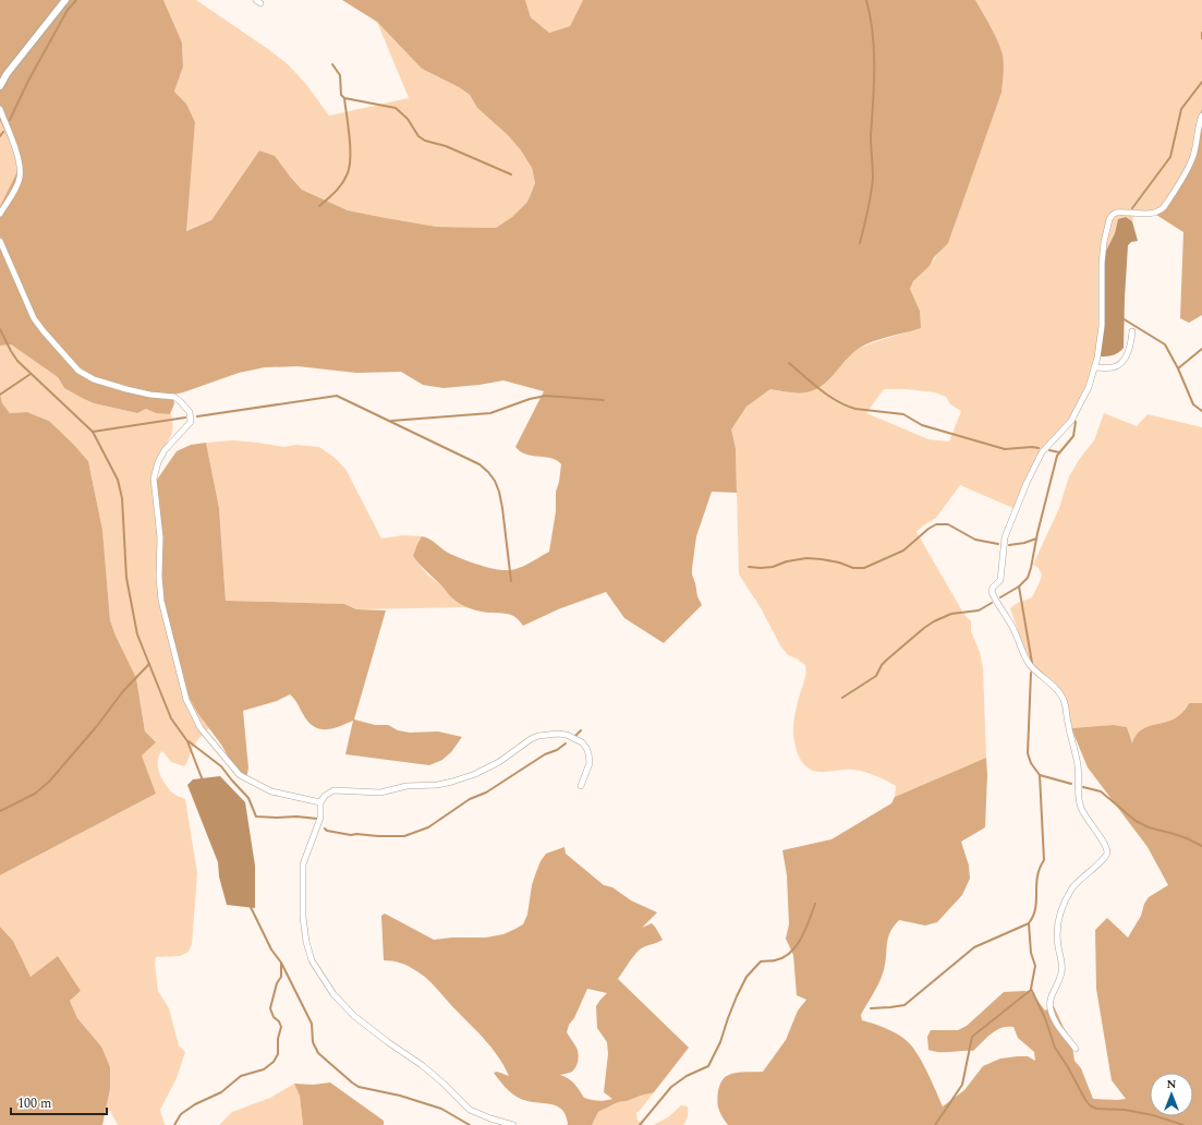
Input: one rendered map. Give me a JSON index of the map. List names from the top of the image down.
{
  "scale_bar": "100 m",
  "north": "top"
}
